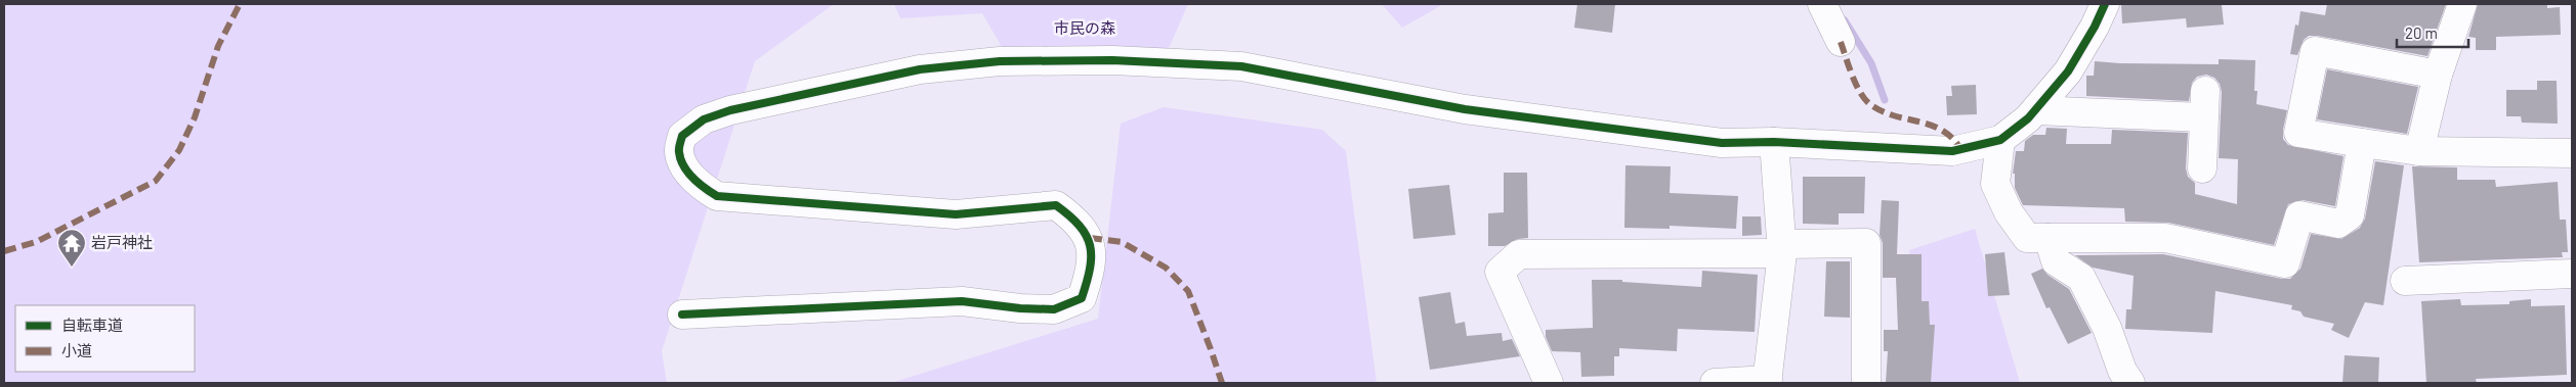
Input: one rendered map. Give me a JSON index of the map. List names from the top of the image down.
{
  "parks": ["市民の森"],
  "places": {
    "temple": ["岩戸神社"]
  },
  "legend": ["自転車道", "小道"],
  "scale_bar": "20 m"
}
